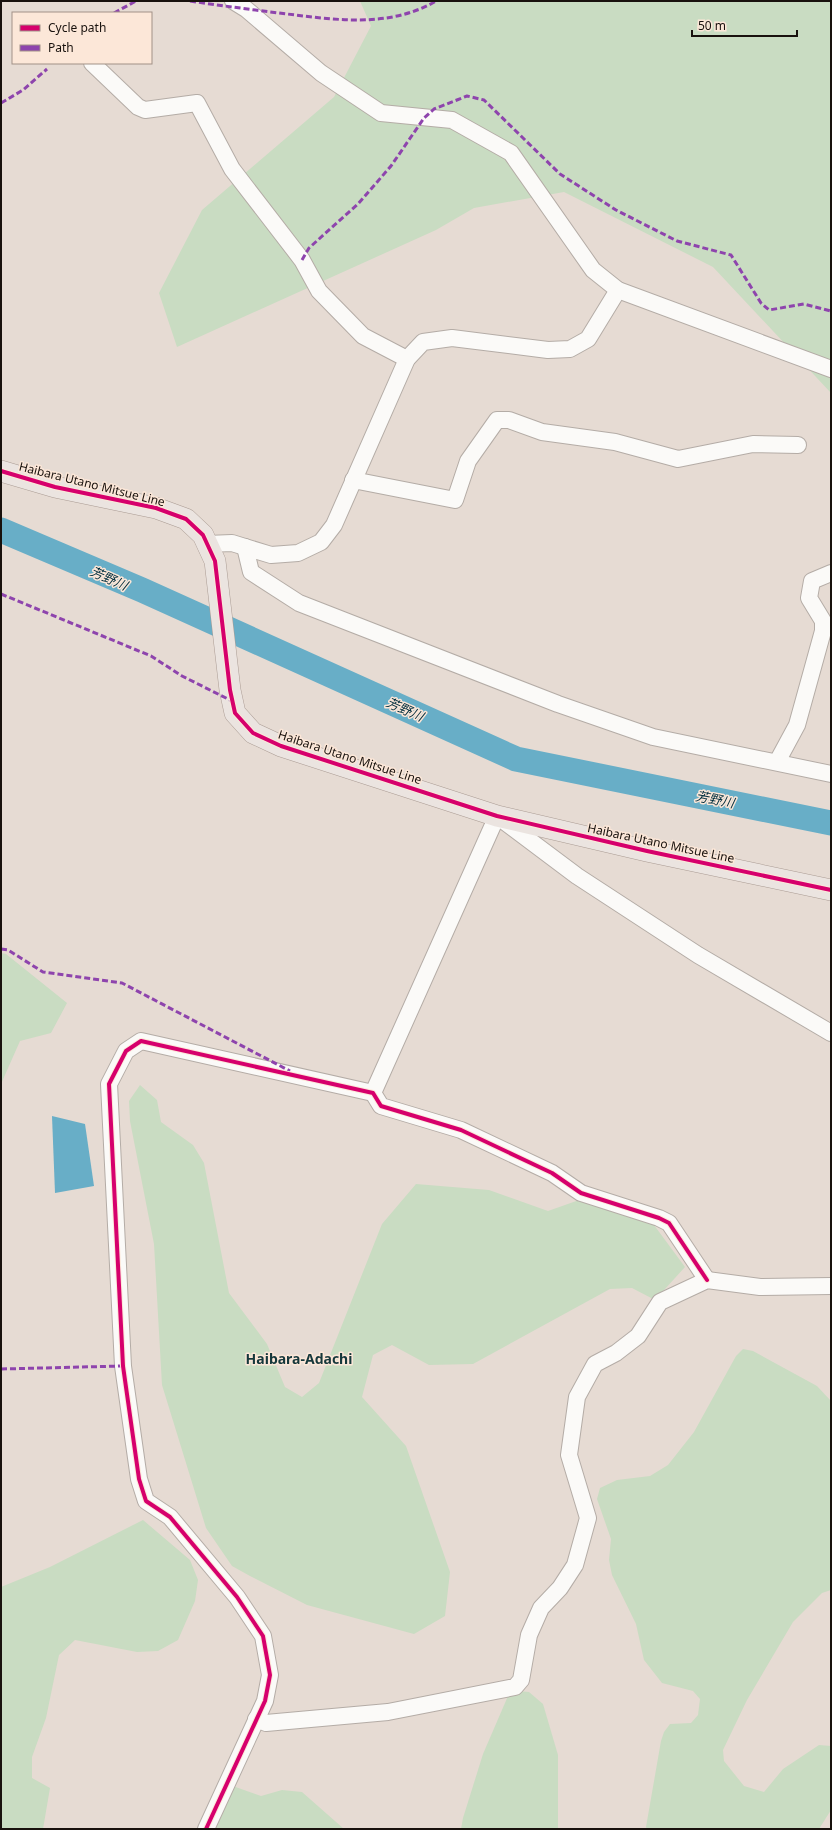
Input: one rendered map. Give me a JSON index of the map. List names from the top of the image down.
{
  "streets": {
    "main road": ["Haibara Utano Mitsue Line"]
  },
  "districts": ["Haibara-Adachi"],
  "water": ["芳野川"],
  "legend": ["Cycle path", "Path"],
  "scale_bar": "50 m"
}
